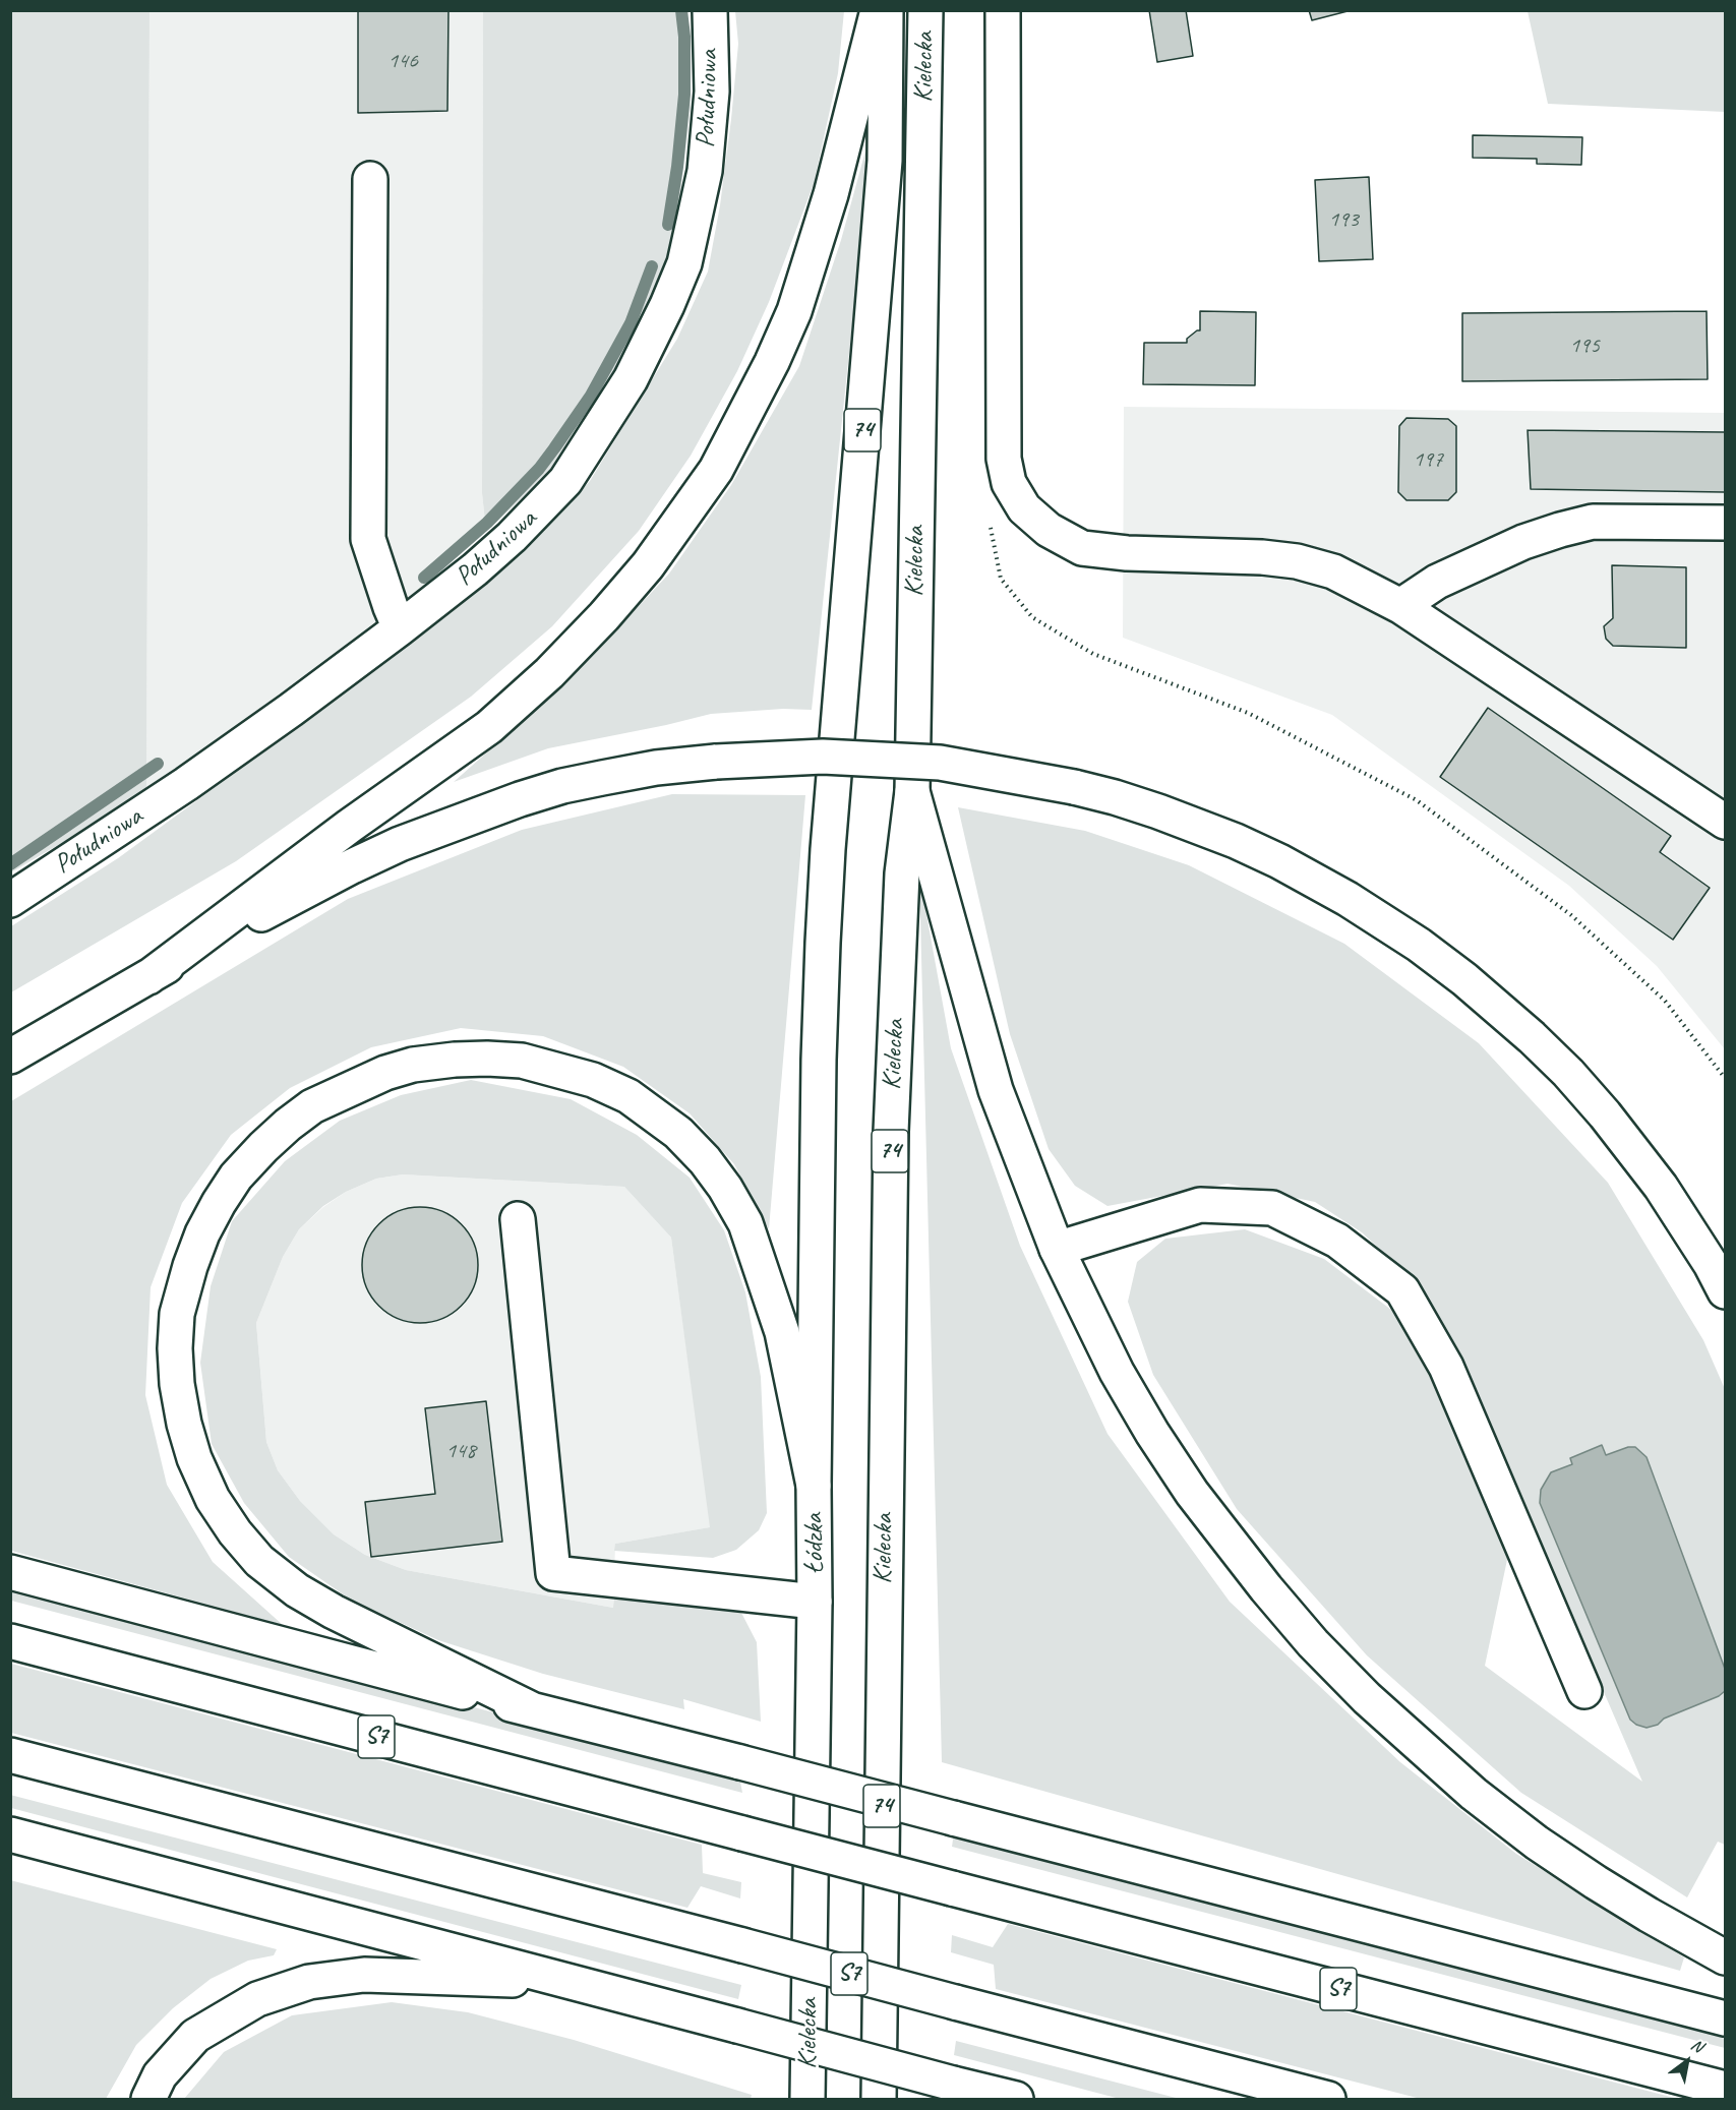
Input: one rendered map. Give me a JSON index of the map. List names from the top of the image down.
{
  "streets": {
    "main road": [
      "Kielecka",
      "Południowa",
      "74",
      "Łódzka",
      "S7"
    ]
  },
  "crossings": [
    ["Kielecka", "Łódzka"]
  ],
  "house_numbers": [
    "146",
    "193",
    "195",
    "197",
    "148"
  ],
  "north": "top right"
}
